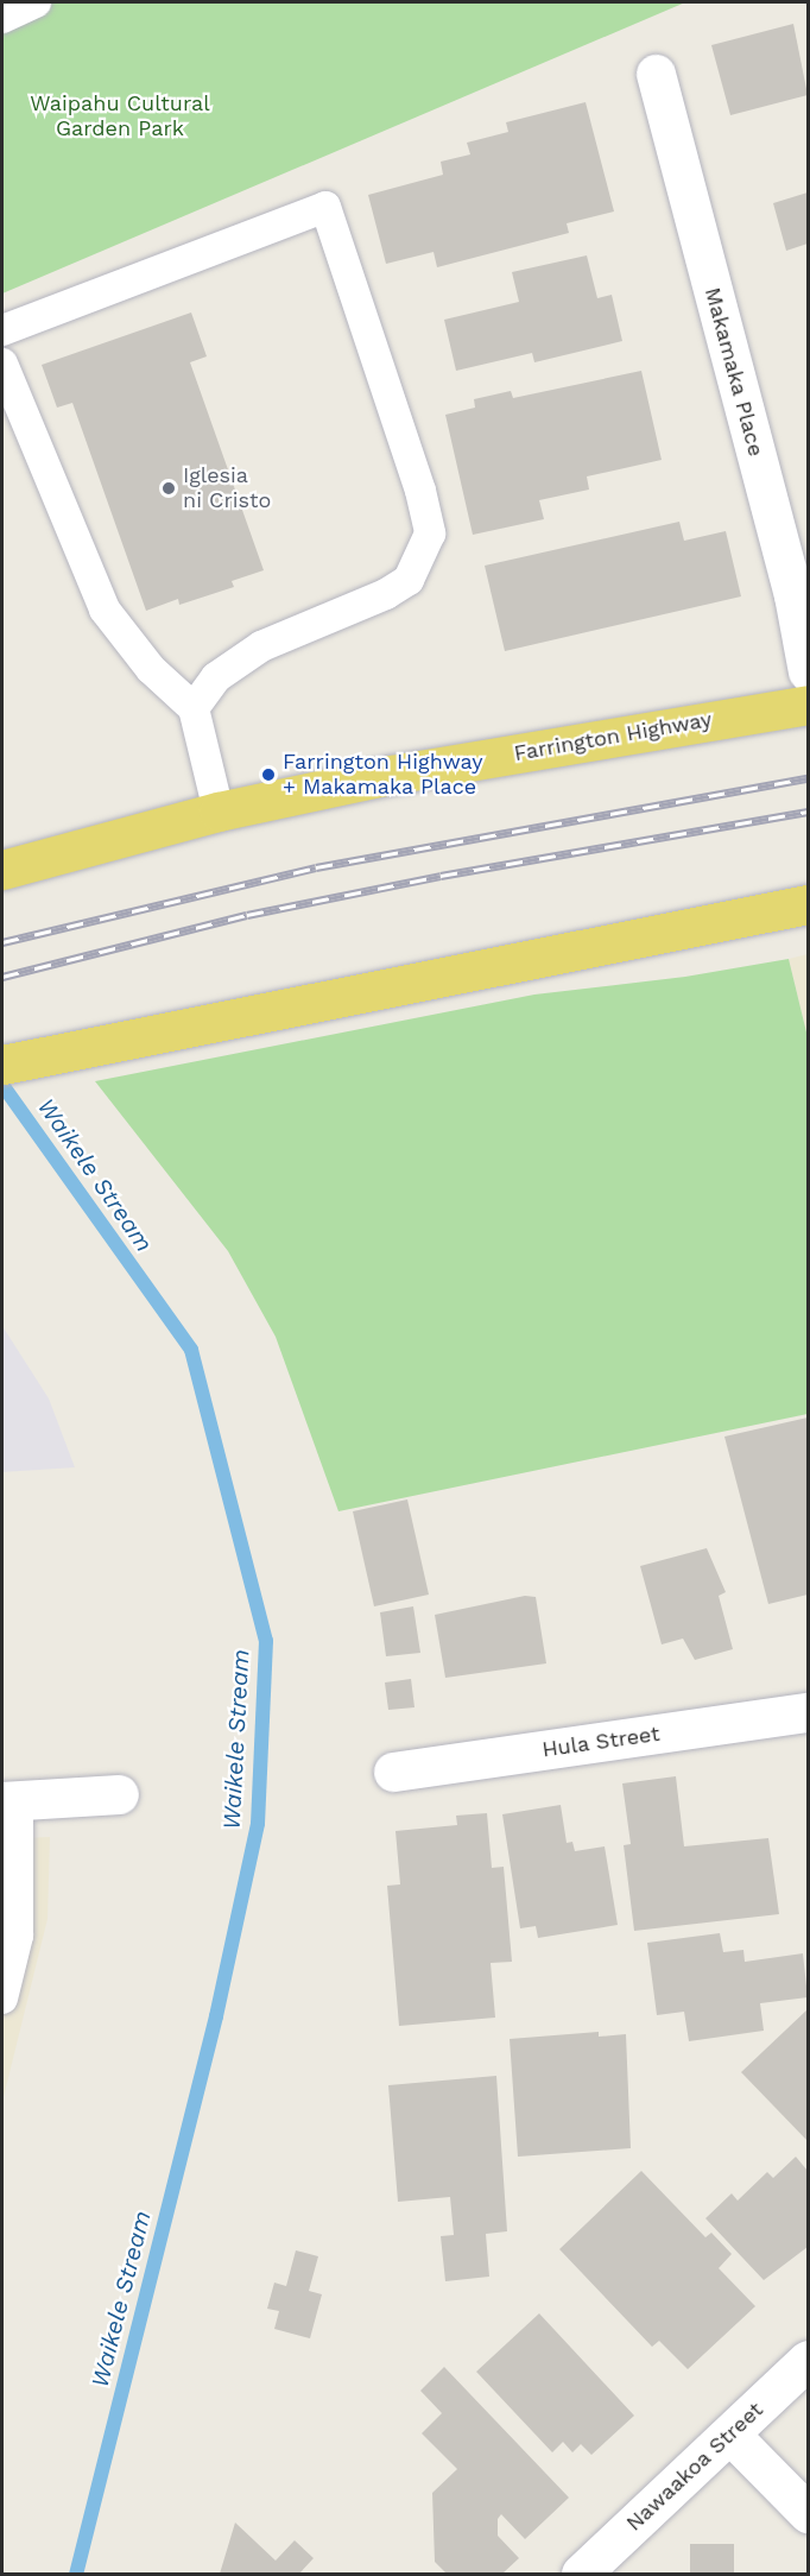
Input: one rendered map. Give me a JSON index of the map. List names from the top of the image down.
{
  "streets": {
    "main road": ["Farrington Highway"],
    "street": ["Makamaka Place", "Hula Street", "Nawaakoa Street"]
  },
  "water": ["Waikele Stream"],
  "parks": ["Waipahu Cultural Garden Park"],
  "places": ["Iglesia ni Cristo", "Farrington Highway + Makamaka Place"]
}
